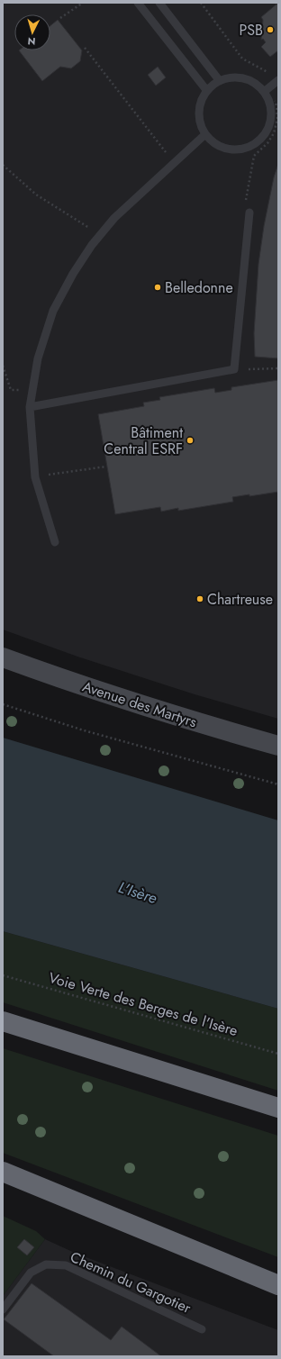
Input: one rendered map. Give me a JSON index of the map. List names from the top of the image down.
{
  "streets": {
    "main road": ["Avenue des Martyrs"],
    "lane": ["Chemin du Gargotier"],
    "path": ["Voie Verte des Berges de l'Isère"]
  },
  "water": ["L'Isère"],
  "places": [
    "PSB",
    "Belledonne",
    "Bâtiment Central ESRF",
    "Chartreuse"
  ],
  "north": "bottom"
}
